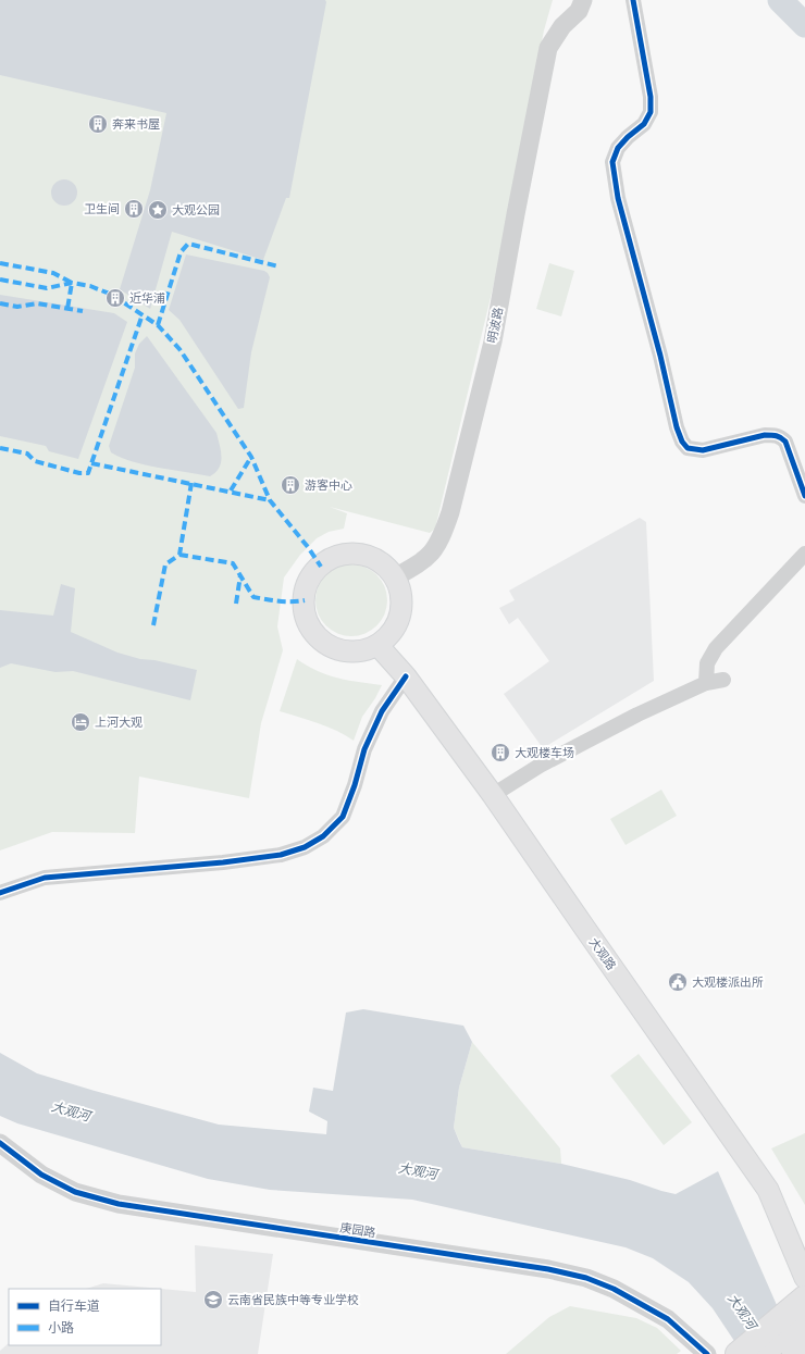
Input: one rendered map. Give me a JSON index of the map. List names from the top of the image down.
{
  "streets": {
    "main road": ["大观路"],
    "street": ["明波路", "庚园路"]
  },
  "crossings": [
    ["明波路", "大观路"]
  ],
  "water": ["大观河"],
  "places": {
    "building": [
      "奔来书屋",
      "卫生间",
      "近华浦",
      "游客中心",
      "大观楼车场"
    ],
    "place": ["大观公园"],
    "hotel": ["上河大观"],
    "public building": ["大观楼派出所"],
    "school or university": ["云南省民族中等专业学校"]
  },
  "legend": ["自行车道", "小路"]
}
